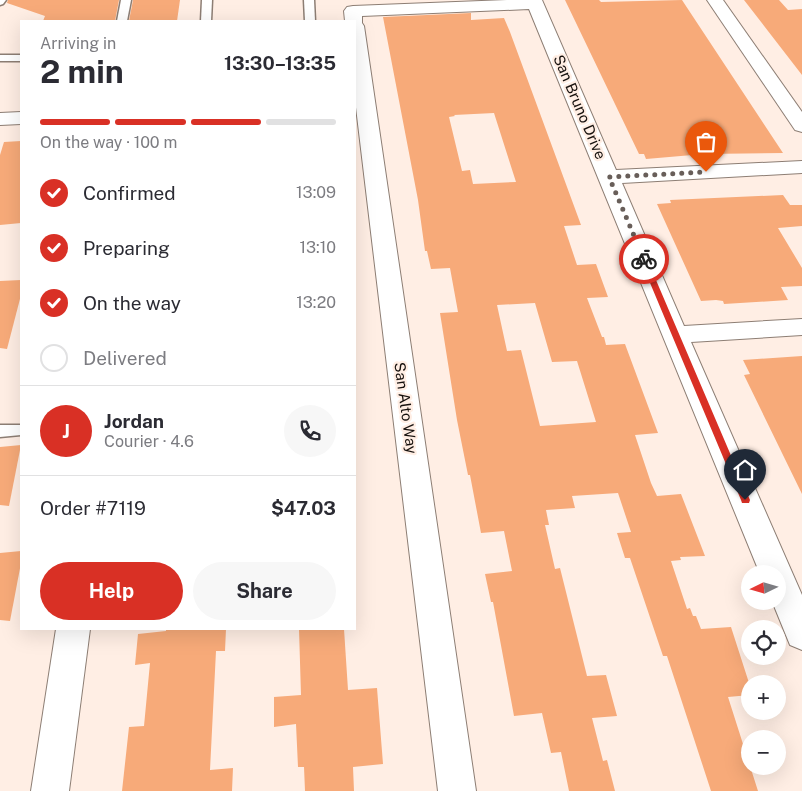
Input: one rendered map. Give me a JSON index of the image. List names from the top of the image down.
{
  "streets": {
    "street": ["San Bruno Drive", "San Alto Way"]
  },
  "north": "left",
  "page": {
    "heading": ["2 min", "Arriving in", "13:30–13:35"],
    "panel": [
      "Jordan",
      "Courier · 4.6",
      "Order #7119",
      "$47.03"
    ],
    "bar": "On the way · 100 m",
    "list": [
      ["Confirmed", "13:09"],
      ["Preparing", "13:10"],
      ["On the way", "13:20"],
      "Delivered"
    ],
    "round": "J",
    "buttons": ["Help", "Share"],
    "map_buttons": ["+", "−"]
  }
}
